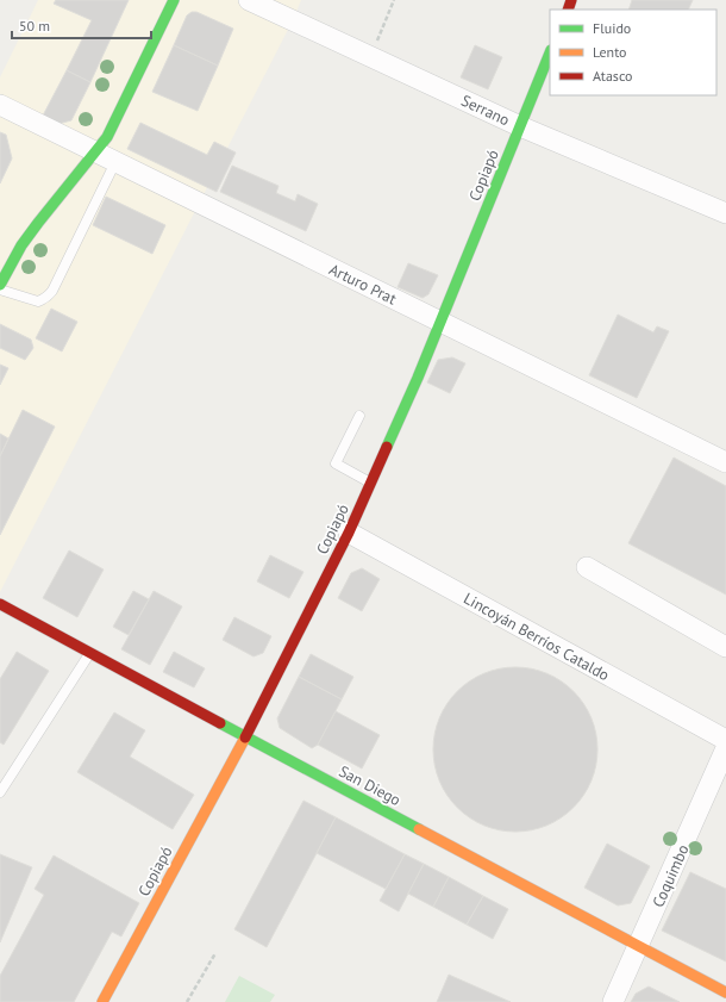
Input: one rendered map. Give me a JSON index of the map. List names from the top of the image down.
{
  "streets": {
    "main road": ["Copiapó", "San Diego"],
    "street": [
      "Serrano",
      "Arturo Prat",
      "Lincoyán Berríos Cataldo",
      "Coquimbo"
    ]
  },
  "crossings": [
    ["Serrano", "Copiapó"],
    ["Copiapó", "Arturo Prat"],
    ["Copiapó", "Lincoyán Berríos Cataldo"],
    ["Copiapó", "San Diego"],
    ["San Diego", "Coquimbo"]
  ],
  "legend": ["Fluido", "Lento", "Atasco"],
  "scale_bar": "50 m"
}
